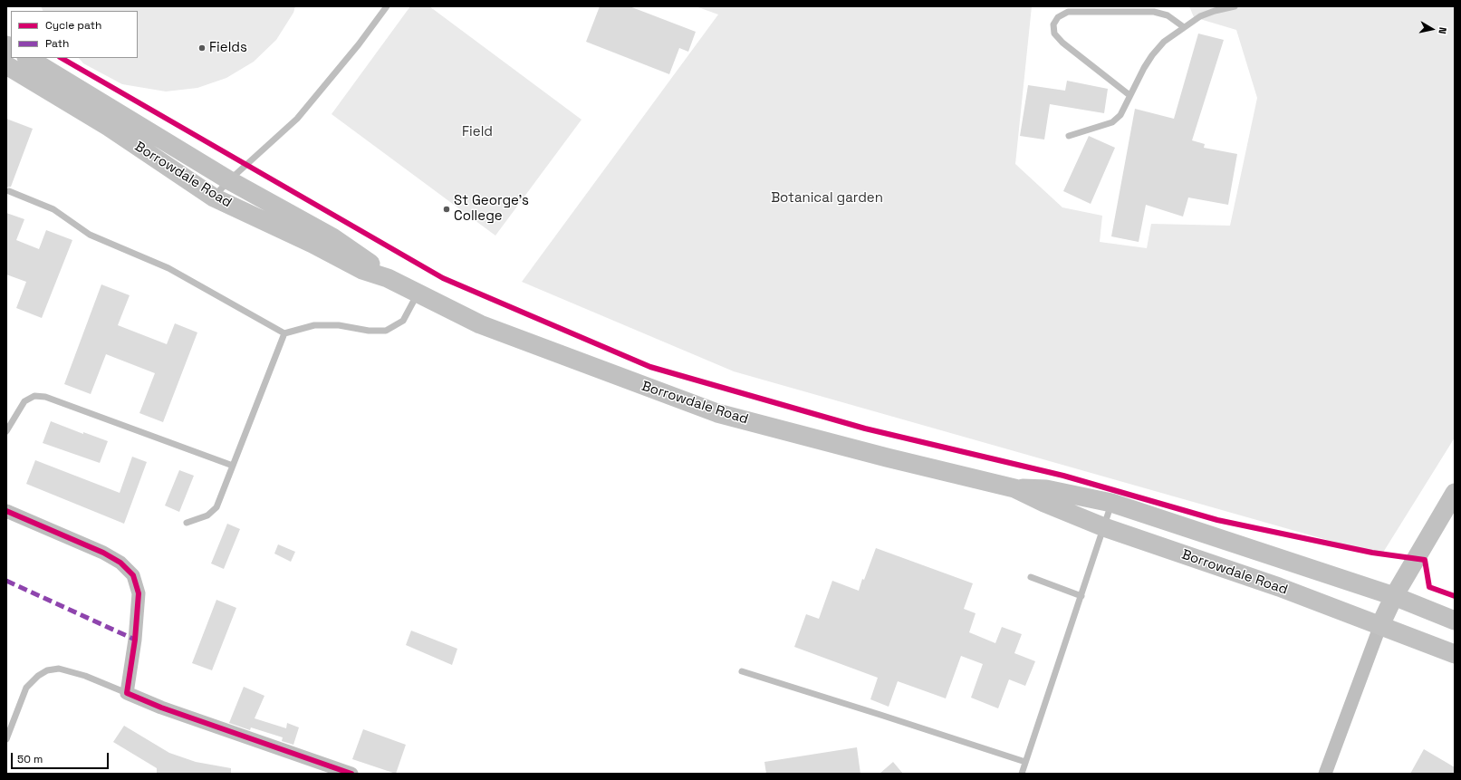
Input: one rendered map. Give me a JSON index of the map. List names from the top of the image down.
{
  "streets": {
    "main road": ["Borrowdale Road"]
  },
  "parks": ["Field", "Botanical garden"],
  "places": ["Fields", "St George's College"],
  "legend": ["Cycle path", "Path"],
  "scale_bar": "50 m",
  "north": "right"
}
